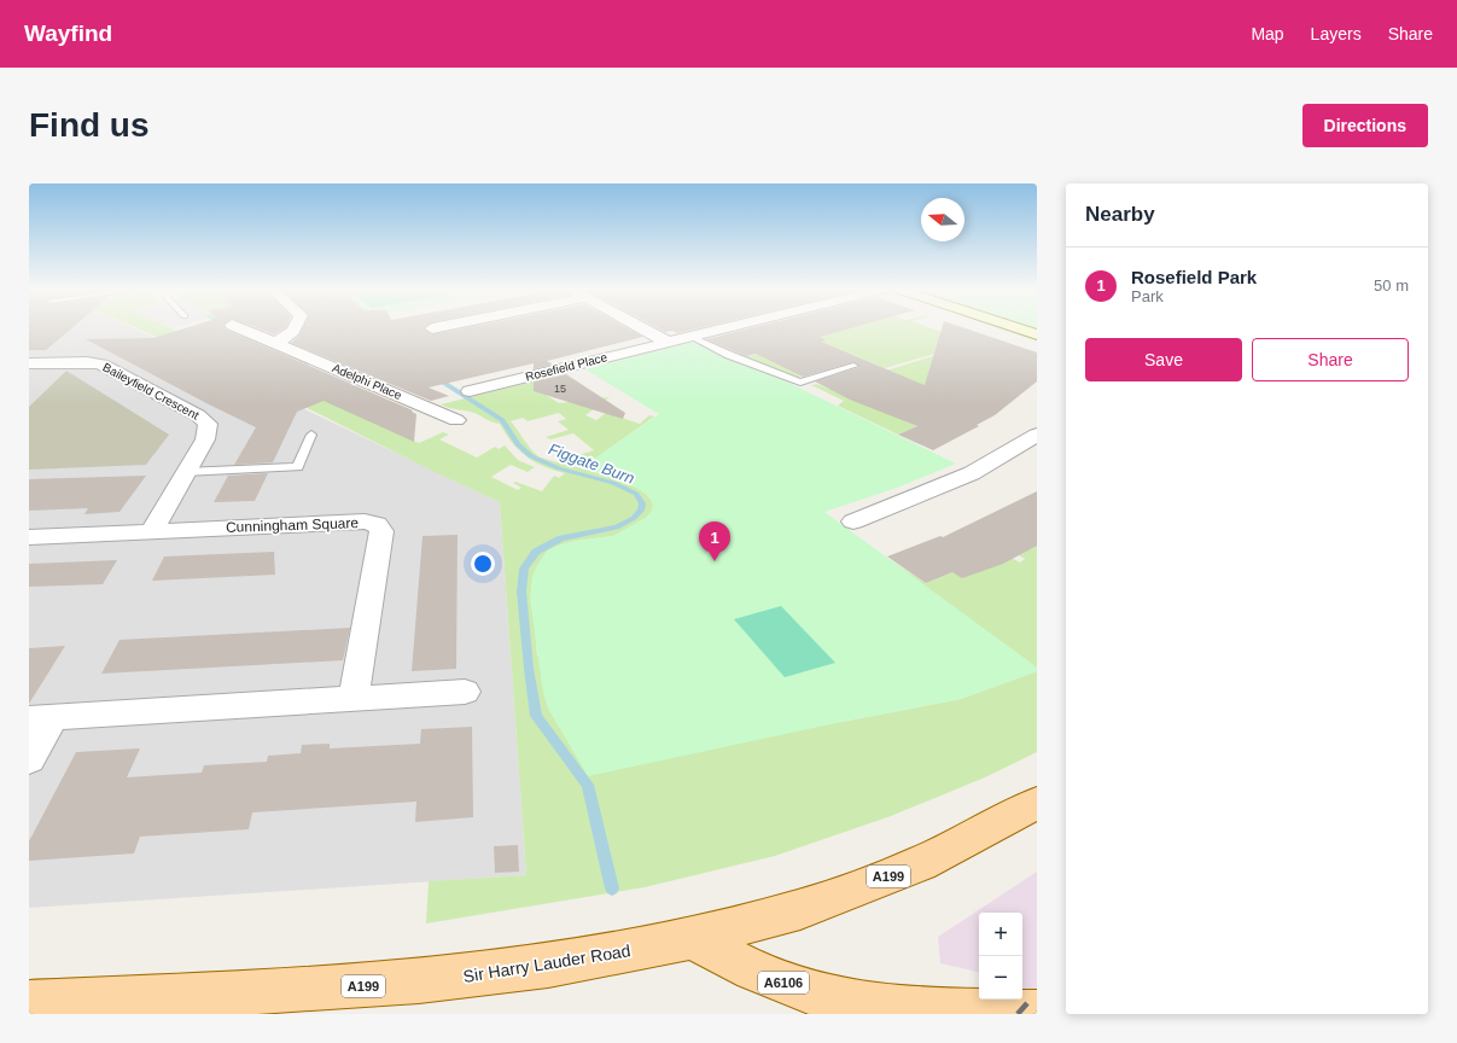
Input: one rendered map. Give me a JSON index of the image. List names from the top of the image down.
{
  "streets": {
    "main road": ["A199", "Sir Harry Lauder Road", "A6106"],
    "street": [
      "Rosefield Place",
      "Adelphi Place",
      "Baileyfield Crescent",
      "Cunningham Square"
    ]
  },
  "crossings": [
    ["Baileyfield Crescent", "Cunningham Square"],
    ["Sir Harry Lauder Road", "A6106"]
  ],
  "water": ["Figgate Burn"],
  "house_numbers": ["15"],
  "north": "left",
  "page": {
    "header": "Wayfind",
    "nav": ["Map", "Layers", "Share"],
    "buttons": [
      "Directions",
      ["Save", "Share"]
    ],
    "title": "Find us",
    "heading": "Nearby",
    "list": [
      {
        "mark": "1",
        "name": "Rosefield Park",
        "note": "Park",
        "value": "50 m"
      }
    ],
    "pins": "1",
    "map_buttons": ["+", "−"]
  }
}
